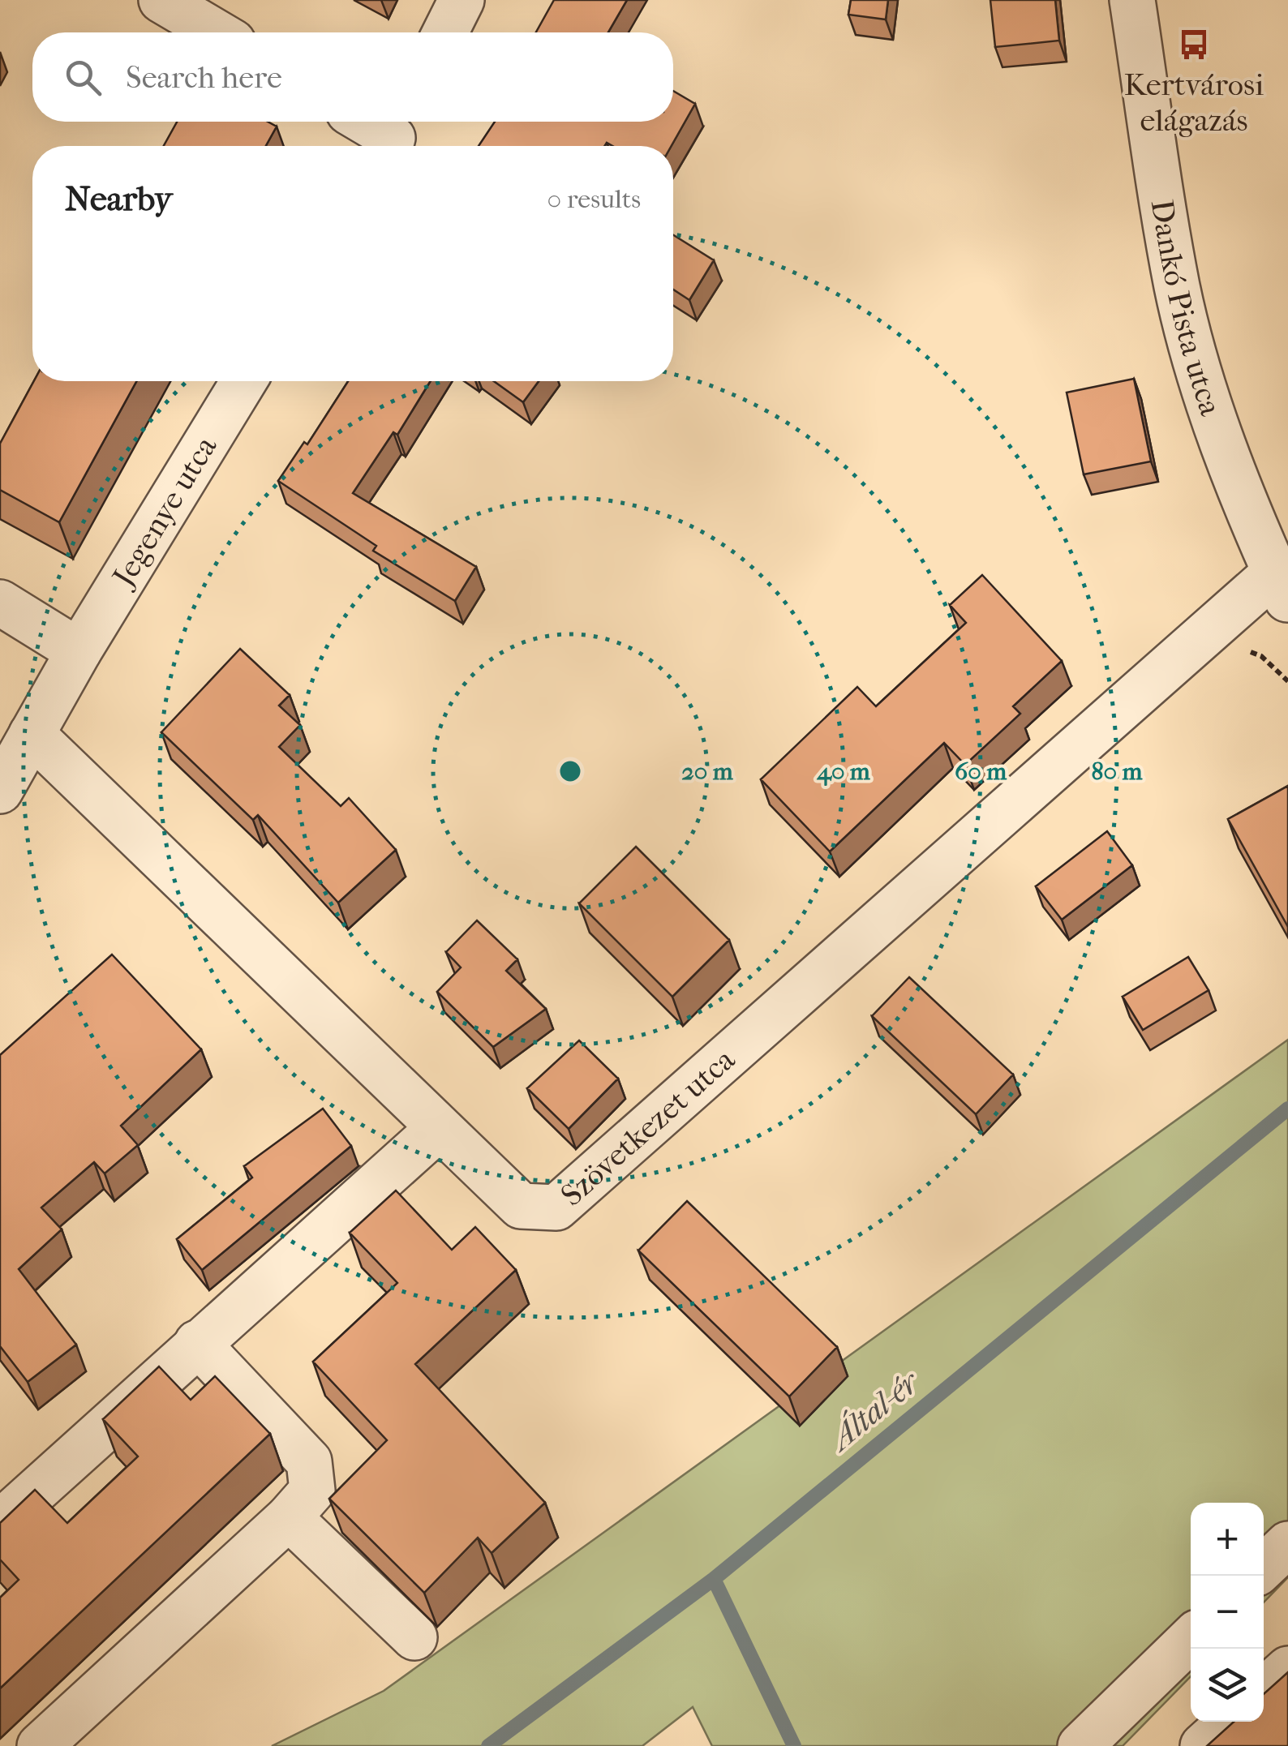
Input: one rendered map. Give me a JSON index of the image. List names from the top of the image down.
{
  "streets": {
    "street": ["Dankó Pista utca", "Jegenye utca", "Szövetkezet utca"]
  },
  "crossings": [
    ["Dankó Pista utca", "Szövetkezet utca"],
    ["Jegenye utca", "Szövetkezet utca"]
  ],
  "water": ["Által-ér"],
  "places": {
    "bus stop": ["Kertvárosi elágazás"]
  },
  "page": {
    "search": "Search here",
    "heading": ["Nearby", "0 results"],
    "map_buttons": ["+", "−"]
  },
  "rings": [
    "20 m",
    "40 m",
    "60 m",
    "80 m"
  ]
}
